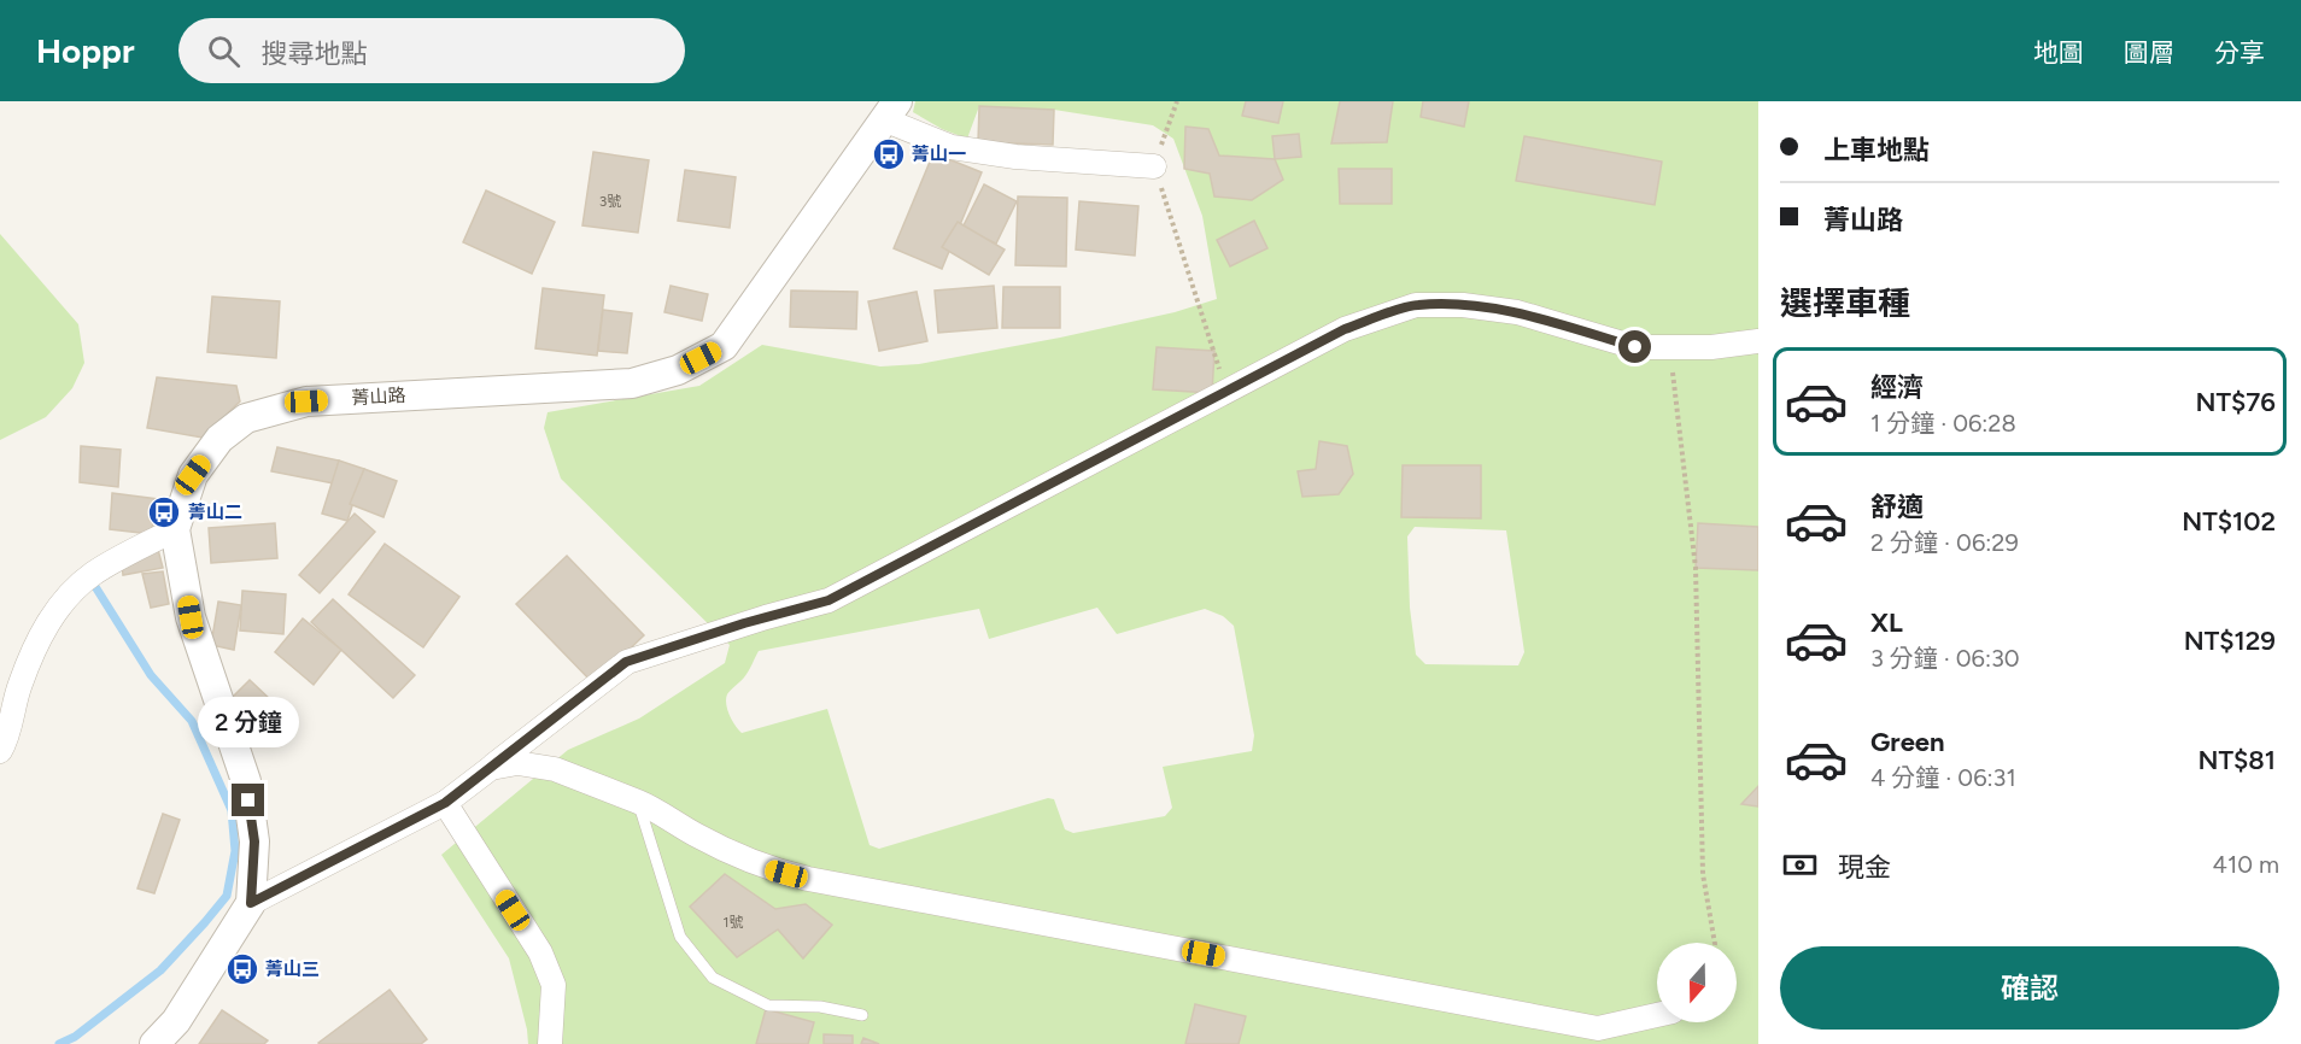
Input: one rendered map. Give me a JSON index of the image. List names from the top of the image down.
{
  "streets": {
    "street": ["菁山路"]
  },
  "places": {
    "bus stop": ["菁山一", "菁山二", "菁山三"]
  },
  "house_numbers": ["3號", "1號"],
  "north": "bottom",
  "page": {
    "header": "Hoppr",
    "search": "搜尋地點",
    "nav": ["地圖", "圖層", "分享"],
    "banner": ["上車地點", "菁山路"],
    "heading": "選擇車種",
    "list": [
      {
        "name": "經濟",
        "note": "1 分鐘 · 06:28",
        "value": "NT$76"
      },
      {
        "name": "舒適",
        "note": "2 分鐘 · 06:29",
        "value": "NT$102"
      },
      {
        "name": "XL",
        "note": "3 分鐘 · 06:30",
        "value": "NT$129"
      },
      {
        "name": "Green",
        "note": "4 分鐘 · 06:31",
        "value": "NT$81"
      }
    ],
    "bubble": "2 分鐘",
    "pay": ["現金", "410 m"],
    "buttons": "確認"
  }
}
